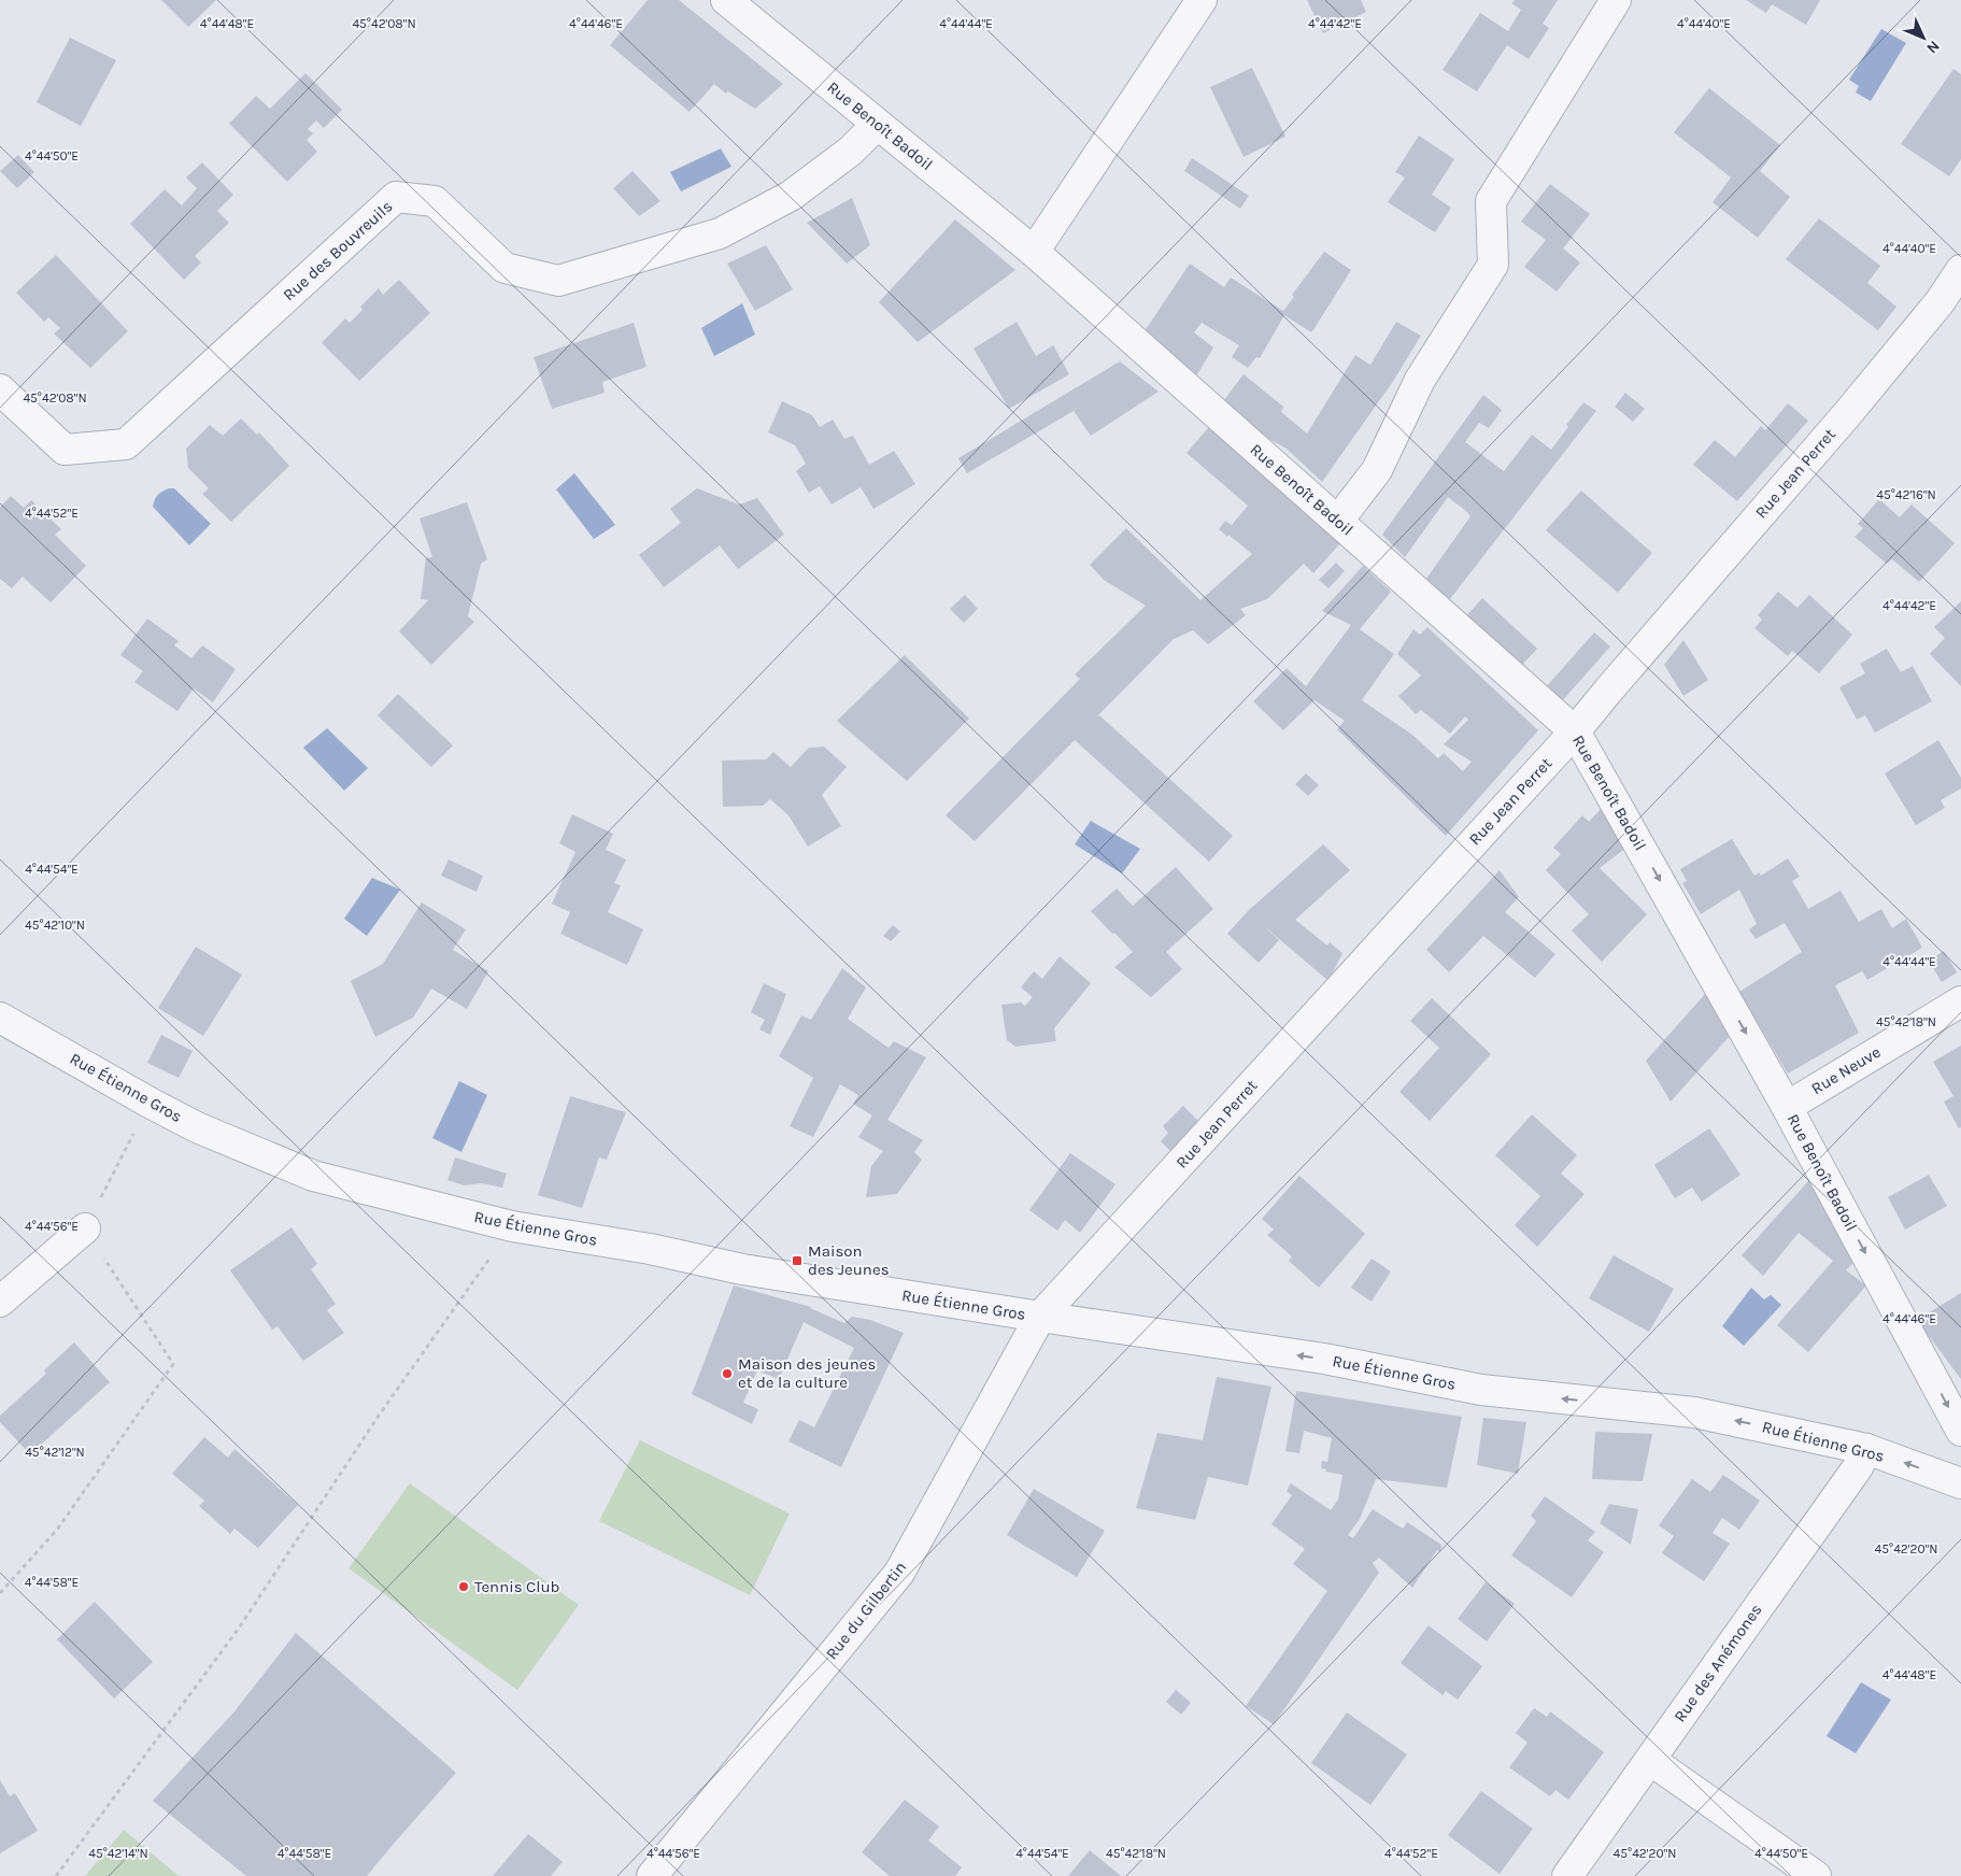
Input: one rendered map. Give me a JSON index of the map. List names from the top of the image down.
{
  "streets": {
    "street": [
      "Rue Benoît Badoil",
      "Rue des Bouvreuils",
      "Rue Jean Perret",
      "Rue Neuve",
      "Rue Étienne Gros",
      "Rue du Gilbertin",
      "Rue des Anémones"
    ]
  },
  "crossings": [
    ["Rue Benoît Badoil", "Rue des Bouvreuils"],
    ["Rue Benoît Badoil", "Rue Jean Perret"],
    ["Rue Benoît Badoil", "Rue Neuve"],
    ["Rue Jean Perret", "Rue Étienne Gros"],
    ["Rue Jean Perret", "Rue du Gilbertin"],
    ["Rue Étienne Gros", "Rue du Gilbertin"],
    ["Rue Étienne Gros", "Rue des Anémones"]
  ],
  "one_way": ["Rue Benoît Badoil", "Rue Étienne Gros"],
  "places": {
    "transit": ["Maison des Jeunes"],
    "other": ["Maison des jeunes et de la culture", "Tennis Club"]
  },
  "north": "bottom right",
  "coordinates": [
    "4°44'48\"E",
    "4°44'46\"E",
    "4°44'44\"E",
    "4°44'42\"E",
    "4°44'40\"E",
    "45°42'08\"N",
    "4°44'50\"E",
    "45°42'16\"N",
    "4°44'52\"E",
    "4°44'54\"E",
    "45°42'10\"N",
    "45°42'18\"N",
    "4°44'56\"E",
    "45°42'12\"N",
    "45°42'20\"N",
    "4°44'58\"E",
    "45°42'14\"N"
  ]
}
